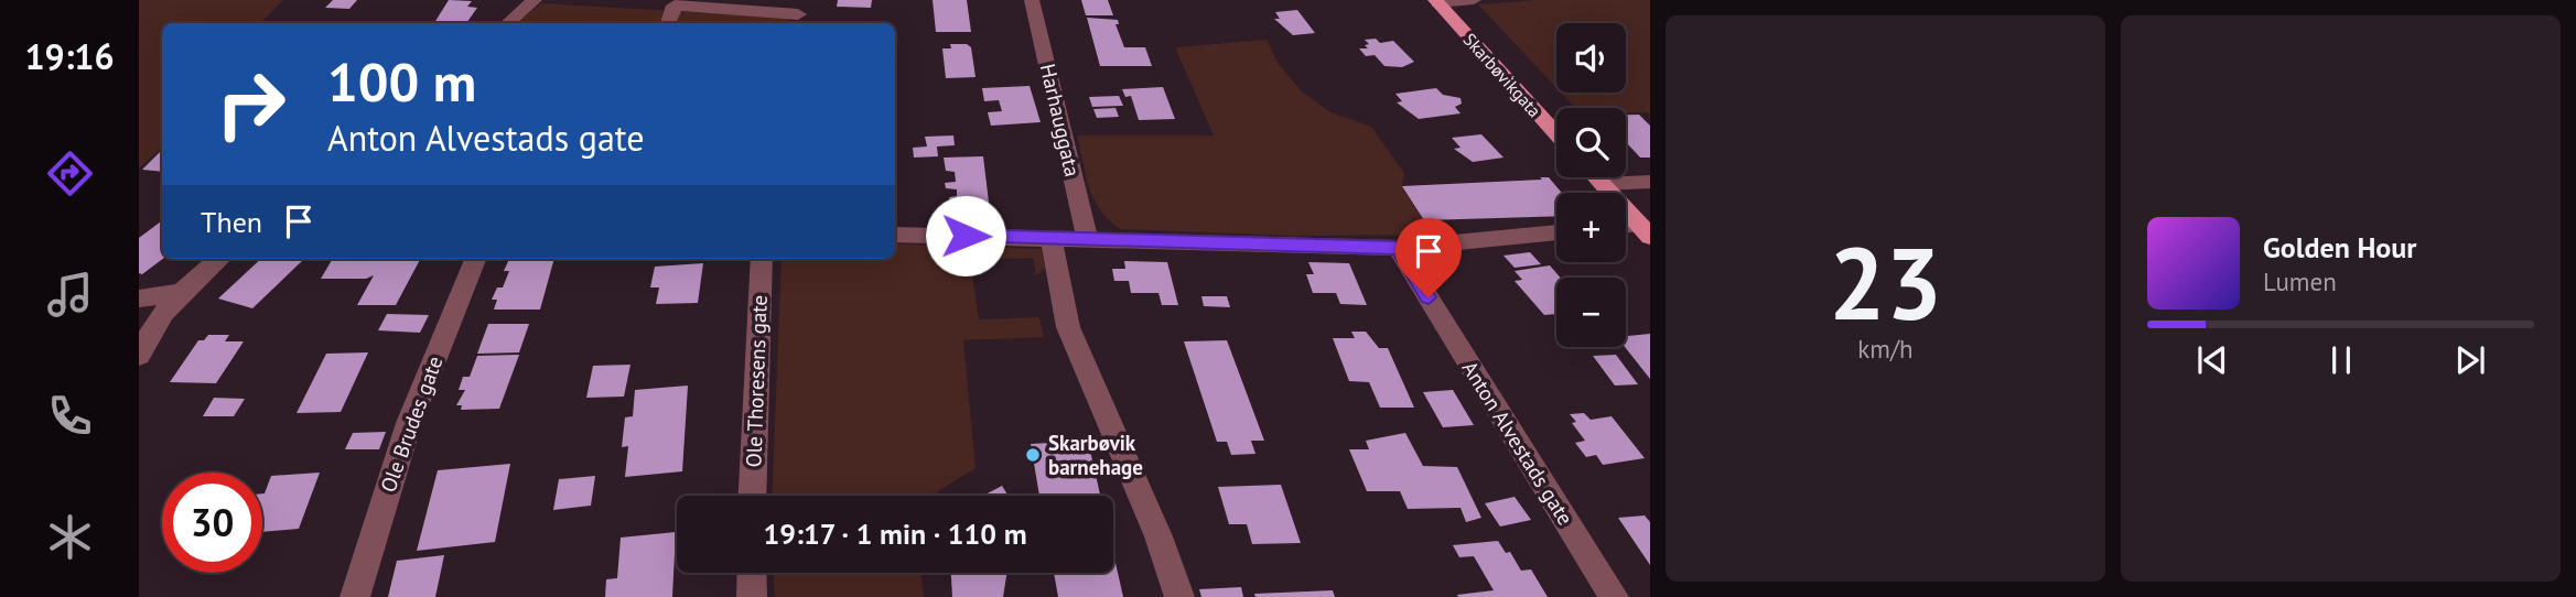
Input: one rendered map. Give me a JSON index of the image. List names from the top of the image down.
{
  "streets": {
    "main road": ["Skarbøvikgata"],
    "street": [
      "Harhauggata",
      "Ole Thoresens gate",
      "Ole Brudes gate",
      "Anton Alvestads gate"
    ]
  },
  "places": ["Skarbøvik barnehage"],
  "page": {
    "tabs": "19:16",
    "tile": ["23", "km/h"],
    "map_buttons": ["+", "−"],
    "turn": ["100 m", "Anton Alvestads gate"],
    "then": "Then",
    "song": ["Golden Hour", "Lumen"],
    "limit": "30",
    "trip": "19:17 · 1 min · 110 m"
  }
}
